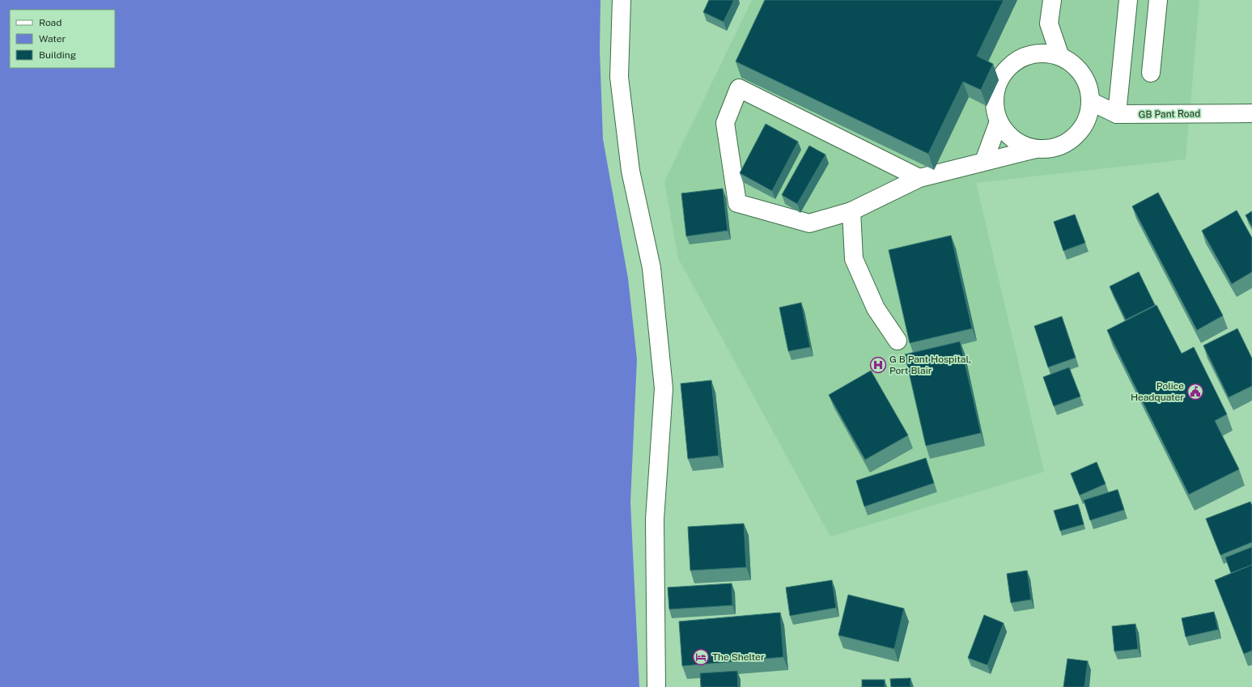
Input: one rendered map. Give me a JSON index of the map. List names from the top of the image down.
{
  "streets": {
    "street": ["GB Pant Road"]
  },
  "places": {
    "hospital": ["G B Pant Hospital, Port Blair"],
    "public building": ["Police Headquater"],
    "hotel": ["The Shelter"]
  },
  "legend": ["Road", "Water", "Building"]
}
